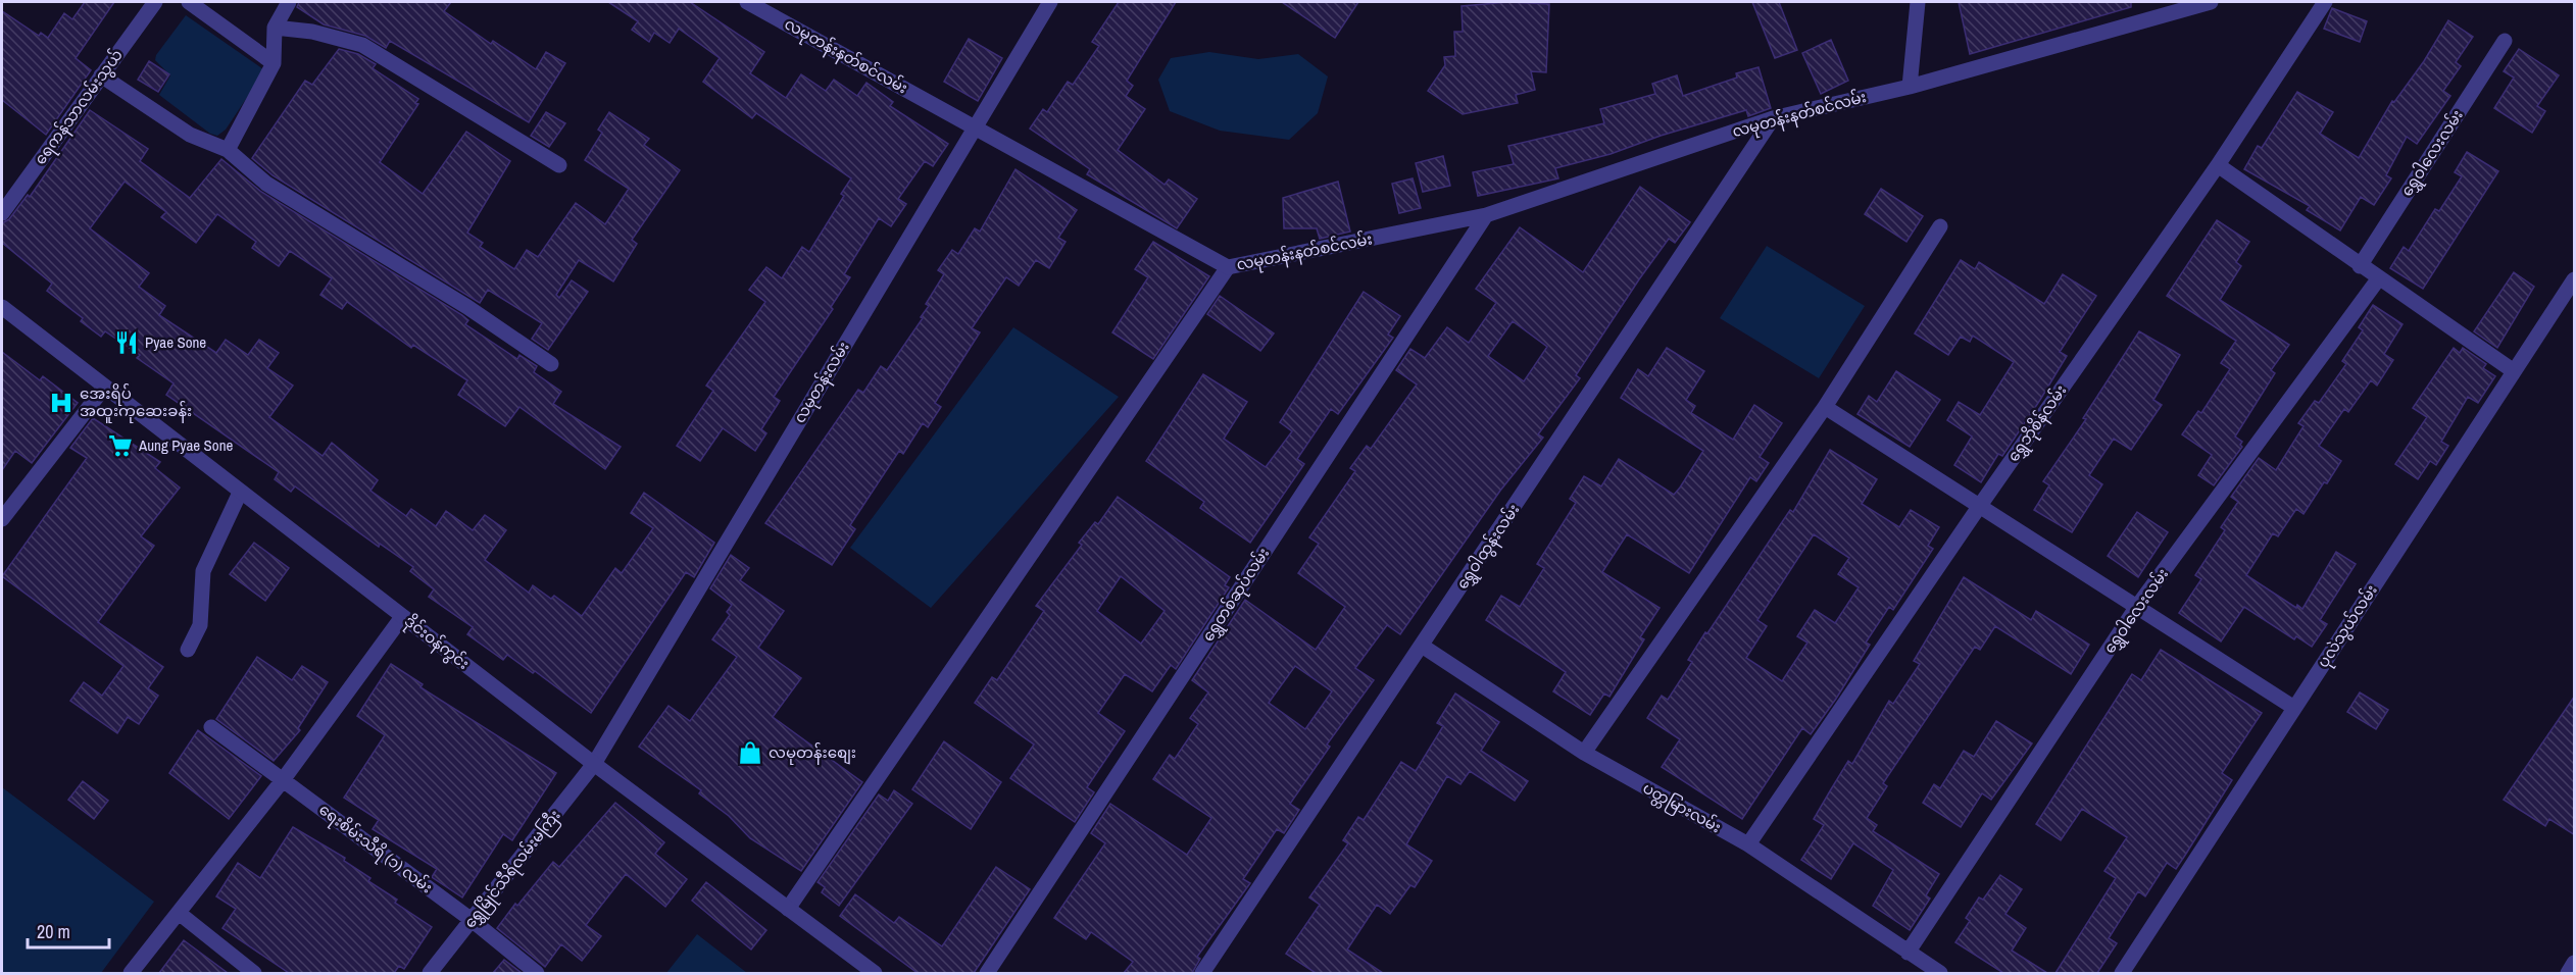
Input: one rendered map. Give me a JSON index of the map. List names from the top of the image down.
{
  "streets": {
    "street": [
      "လမုတန်းနတ်စင်လမ်း",
      "ရေကန်သာလမ်းသွယ်",
      "ရွှေဝါလေးလမ်း",
      "လမုတန်းလမ်း",
      "ရွှေဘိုစိန်လမ်း",
      "ရွှေဝါထွန်းလမ်း",
      "ရွှေတစ်ဆုပ်လမ်း",
      "ပုလဲသွယ်လမ်း",
      "ဒိုင်းဝန်ကွင်း",
      "ပတ္တမြားလမ်း",
      "ရေးစိမ်းသီရိ (၁) လမ်း",
      "ရွှေမြိုင်သီရိလမ်းမကြီး"
    ]
  },
  "crossings": [
    ["လမုတန်းနတ်စင်လမ်း", "လမုတန်းလမ်း"],
    ["လမုတန်းနတ်စင်လမ်း", "ရွှေဝါထွန်းလမ်း"],
    ["လမုတန်းနတ်စင်လမ်း", "ရွှေတစ်ဆုပ်လမ်း"],
    ["ရွှေဝါလေးလမ်း", "ပတ္တမြားလမ်း"],
    ["လမုတန်းလမ်း", "ဒိုင်းဝန်ကွင်း"],
    ["လမုတန်းလမ်း", "ရွှေမြိုင်သီရိလမ်းမကြီး"],
    ["ရွှေဘိုစိန်လမ်း", "ပတ္တမြားလမ်း"],
    ["ရွှေဝါထွန်းလမ်း", "ပတ္တမြားလမ်း"],
    ["ဒိုင်းဝန်ကွင်း", "ရွှေမြိုင်သီရိလမ်းမကြီး"],
    ["ရေးစိမ်းသီရိ (၁) လမ်း", "ရွှေမြိုင်သီရိလမ်းမကြီး"]
  ],
  "places": {
    "restaurant": ["Pyae Sone"],
    "hospital": ["အေးရိပ် အထူးကုဆေးခန်း"],
    "supermarket": ["Aung Pyae Sone"],
    "shop": ["လမုတန်းစျေး"]
  },
  "scale_bar": "20 m"
}
